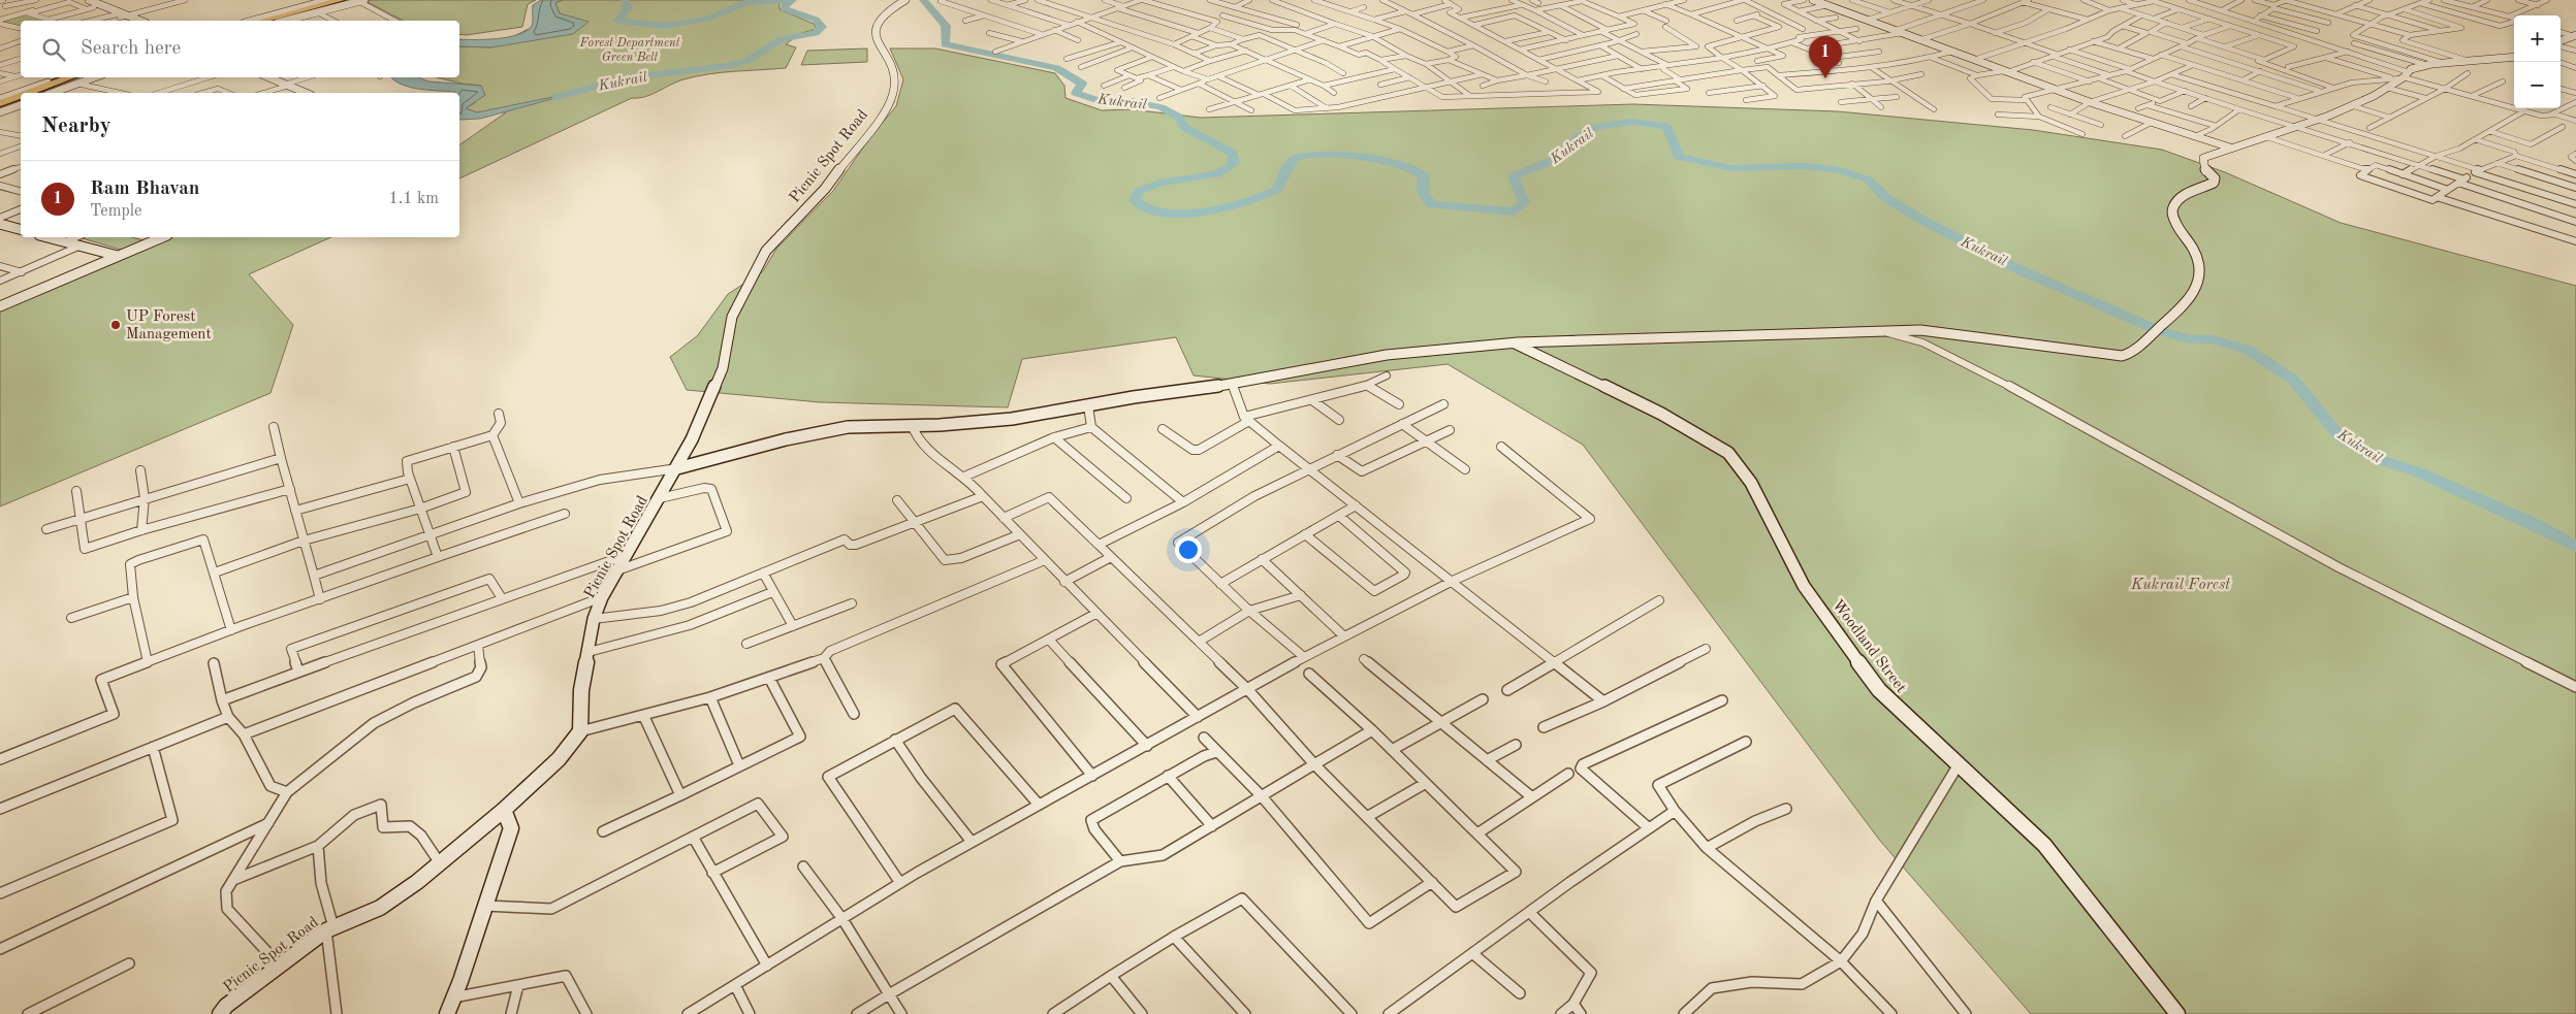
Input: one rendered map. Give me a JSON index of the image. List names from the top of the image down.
{
  "streets": {
    "street": ["Picnic Spot Road", "Woodland Street"]
  },
  "water": ["Kukrail"],
  "parks": ["Forest Department Green Belt", "Kukrail Forest"],
  "places": ["UP Forest Management"],
  "page": {
    "map_buttons": ["+", "−"],
    "search": "Search here",
    "pins": "1",
    "heading": "Nearby",
    "list": [
      {
        "mark": "1",
        "name": "Ram Bhavan",
        "note": "Temple",
        "value": "1.1 km"
      }
    ]
  }
}
